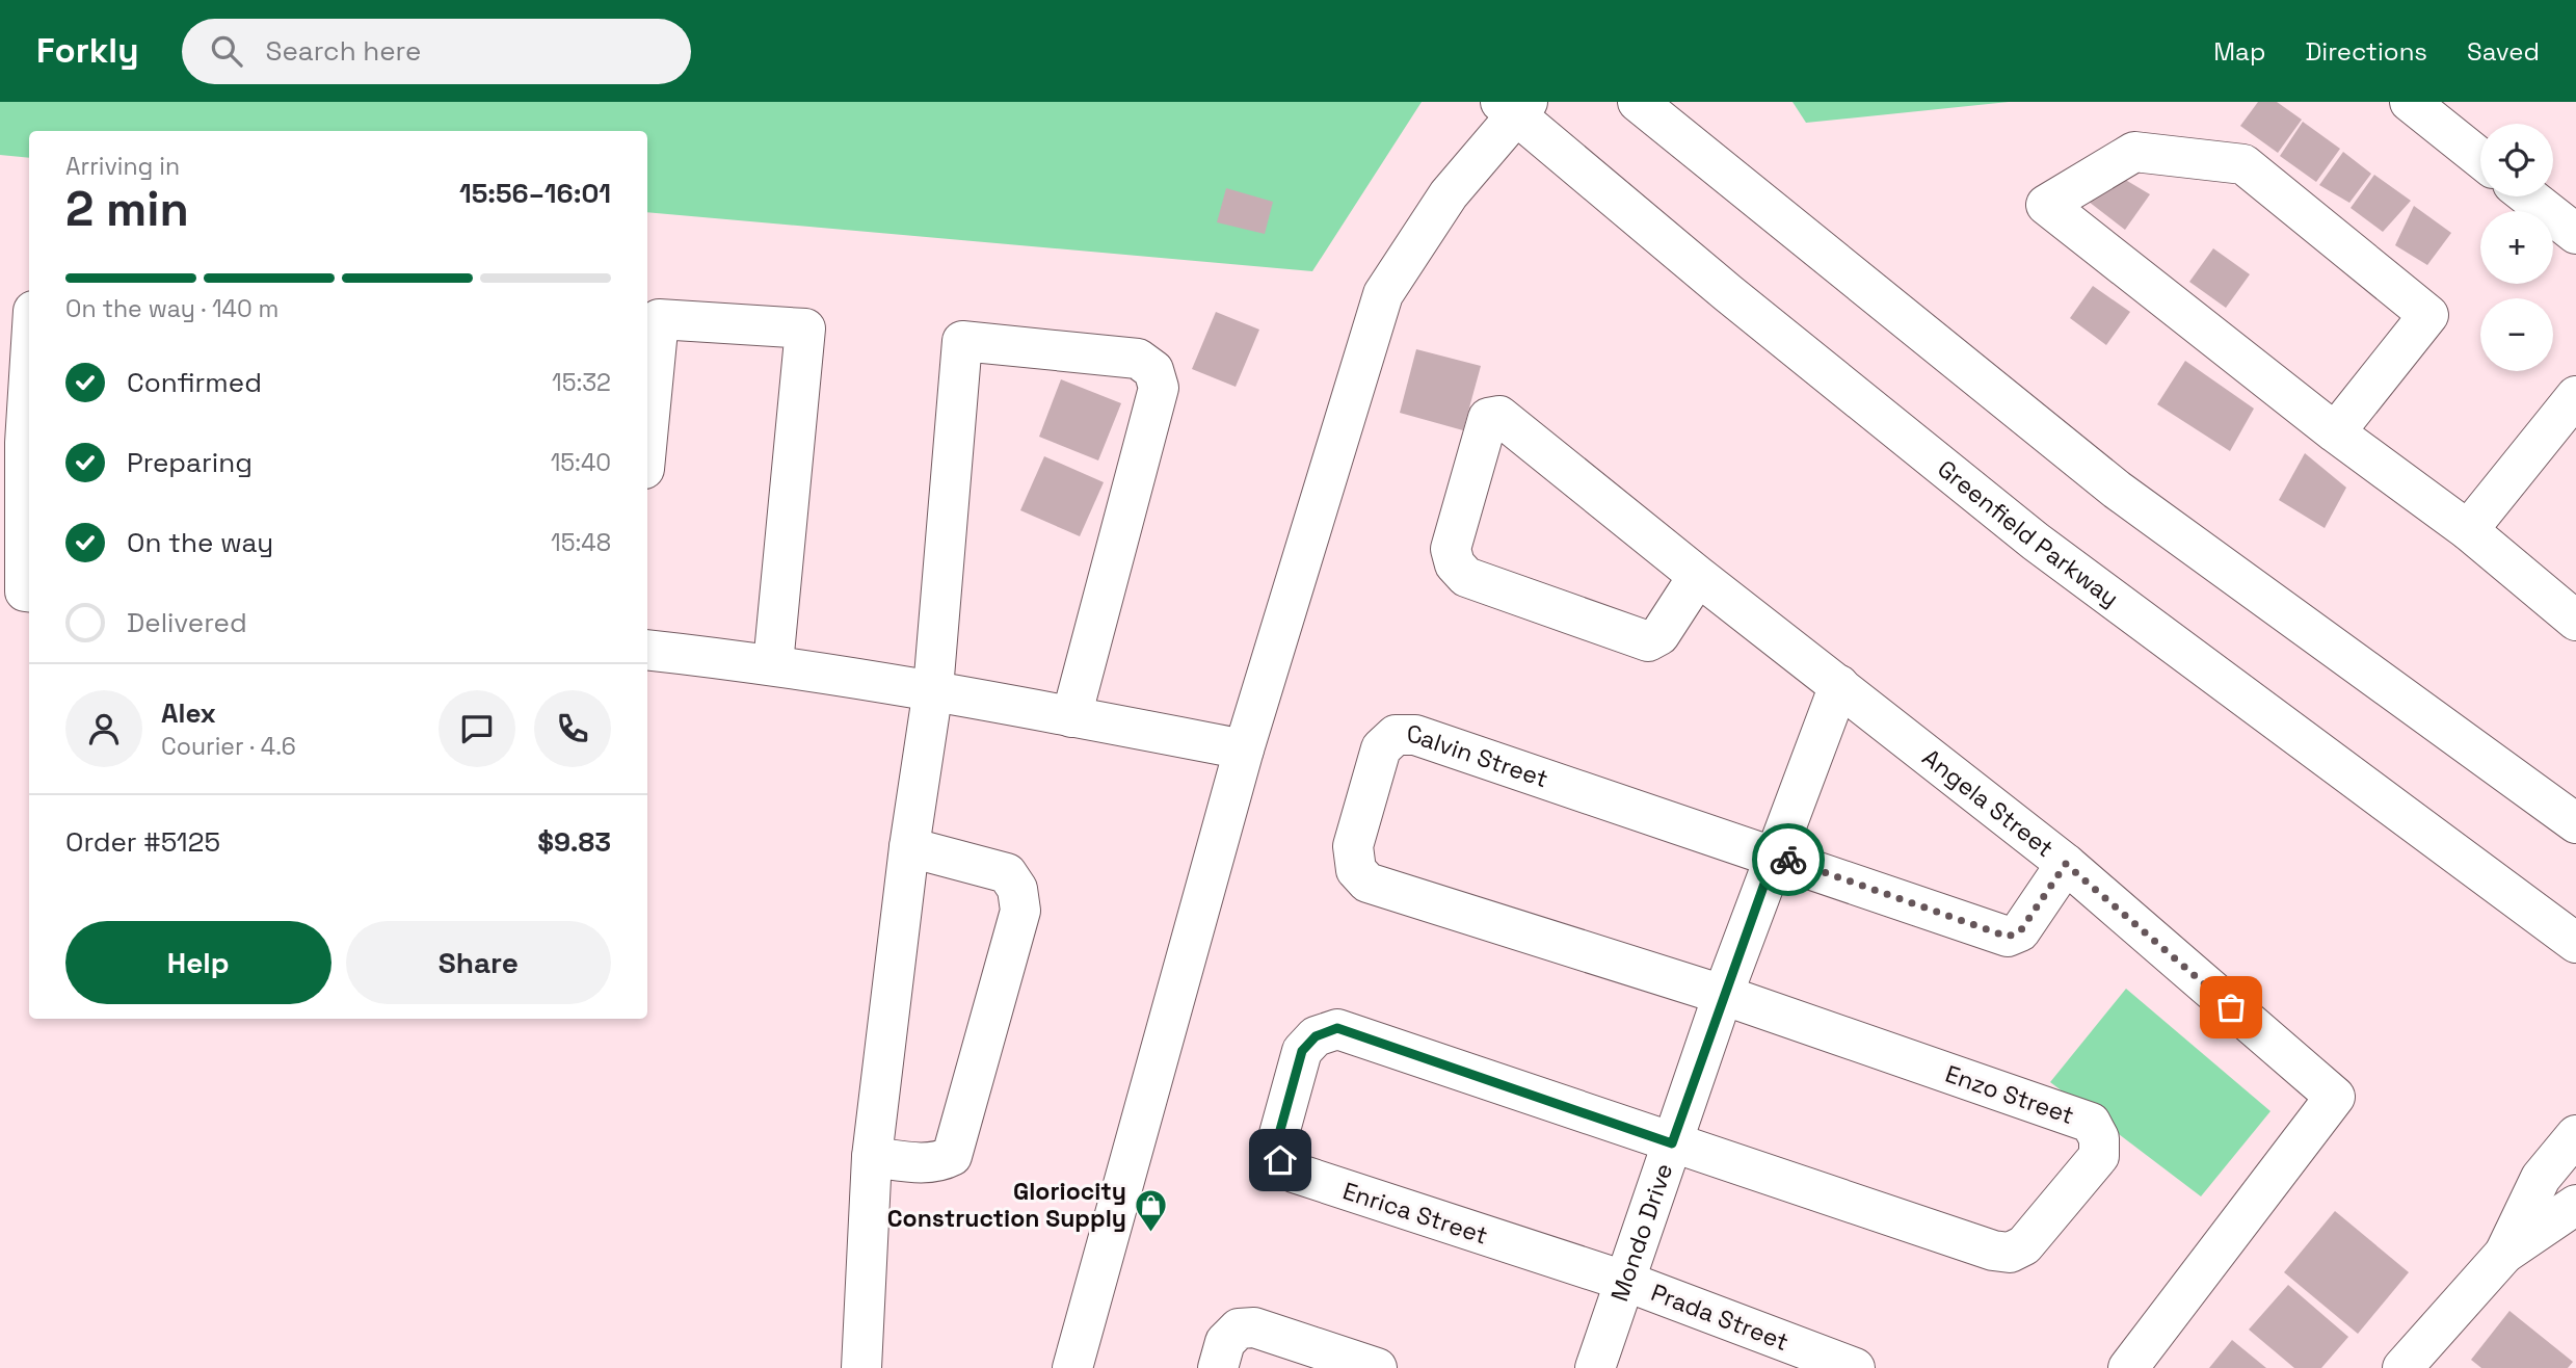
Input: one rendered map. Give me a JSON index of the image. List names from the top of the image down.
{
  "streets": {
    "street": [
      "Greenfield Parkway",
      "Calvin Street",
      "Angela Street",
      "Enzo Street",
      "Enrica Street",
      "Mondo Drive",
      "Prada Street"
    ]
  },
  "crossings": [
    ["Calvin Street", "Angela Street"],
    ["Calvin Street", "Enzo Street"],
    ["Calvin Street", "Mondo Drive"],
    ["Angela Street", "Mondo Drive"],
    ["Enzo Street", "Enrica Street"],
    ["Enzo Street", "Mondo Drive"],
    ["Enrica Street", "Mondo Drive"],
    ["Enrica Street", "Prada Street"],
    ["Mondo Drive", "Prada Street"]
  ],
  "places": {
    "shop": ["Gloriocity Construction Supply"]
  },
  "page": {
    "header": "Forkly",
    "search": "Search here",
    "nav": ["Map", "Directions", "Saved"],
    "map_buttons": ["+", "−"],
    "heading": ["2 min", "Arriving in", "15:56–16:01"],
    "panel": [
      "Alex",
      "Courier · 4.6",
      "Order #5125",
      "$9.83"
    ],
    "bar": "On the way · 140 m",
    "list": [
      ["Confirmed", "15:32"],
      ["Preparing", "15:40"],
      ["On the way", "15:48"],
      "Delivered"
    ],
    "buttons": ["Help", "Share"]
  }
}
